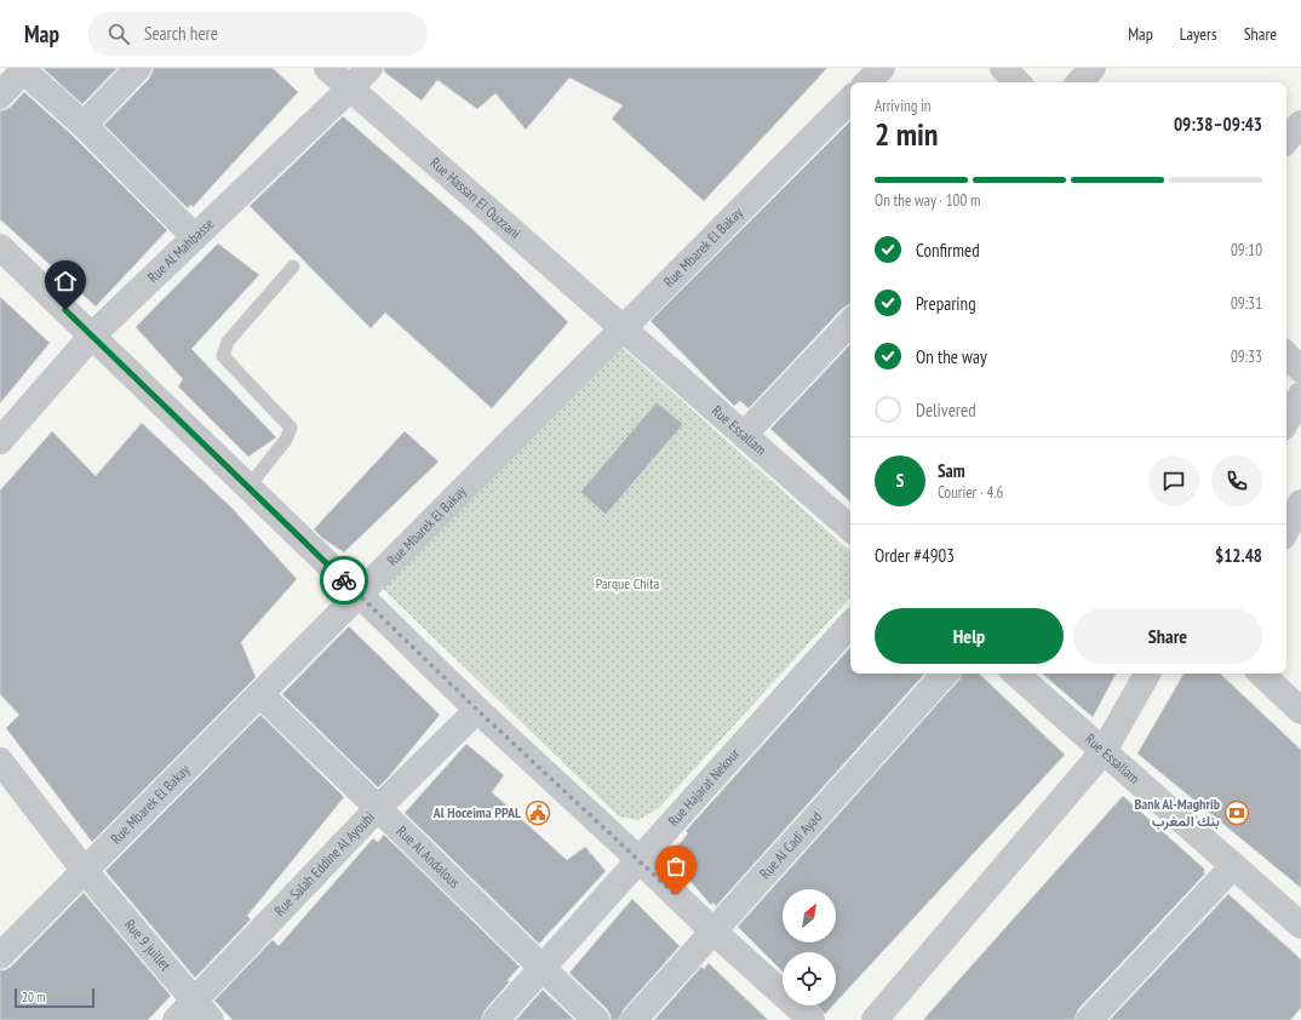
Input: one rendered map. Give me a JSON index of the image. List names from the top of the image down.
{
  "streets": {
    "street": [
      "Rue Hassan El Ouzzani",
      "Rue Mbarek El Bakay",
      "Rue Al Mahbasse",
      "Rue Essallam",
      "Rue Hajarat Nekour",
      "Rue Al Cadi Ayad",
      "Rue Al Andalous",
      "Rue Salah Eddine Al Ayoubi",
      "Rue 9 juillet"
    ]
  },
  "crossings": [
    ["Rue Hassan El Ouzzani", "Rue Mbarek El Bakay"],
    ["Rue Hassan El Ouzzani", "Rue Al Mahbasse"],
    ["Rue Hassan El Ouzzani", "Rue Essallam"],
    ["Rue Mbarek El Bakay", "Rue Essallam"],
    ["Rue Mbarek El Bakay", "Rue Al Andalous"],
    ["Rue Mbarek El Bakay", "Rue 9 juillet"],
    ["Rue Hajarat Nekour", "Rue Al Andalous"],
    ["Rue Al Andalous", "Rue Salah Eddine Al Ayoubi"],
    ["Rue Salah Eddine Al Ayoubi", "Rue 9 juillet"]
  ],
  "parks": ["Parque Chita"],
  "places": {
    "public building": ["Al Hoceima PPAL"],
    "bank": ["Bank Al-Maghrib بنك المغرب"]
  },
  "scale_bar": "20 m",
  "north": "top right",
  "page": {
    "header": "Map",
    "search": "Search here",
    "nav": ["Map", "Layers", "Share"],
    "heading": ["2 min", "Arriving in", "09:38–09:43"],
    "panel": [
      "Sam",
      "Courier · 4.6",
      "Order #4903",
      "$12.48"
    ],
    "bar": "On the way · 100 m",
    "list": [
      ["Confirmed", "09:10"],
      ["Preparing", "09:31"],
      ["On the way", "09:33"],
      "Delivered"
    ],
    "round": "S",
    "buttons": ["Help", "Share"],
    "scale": "20 m"
  }
}
